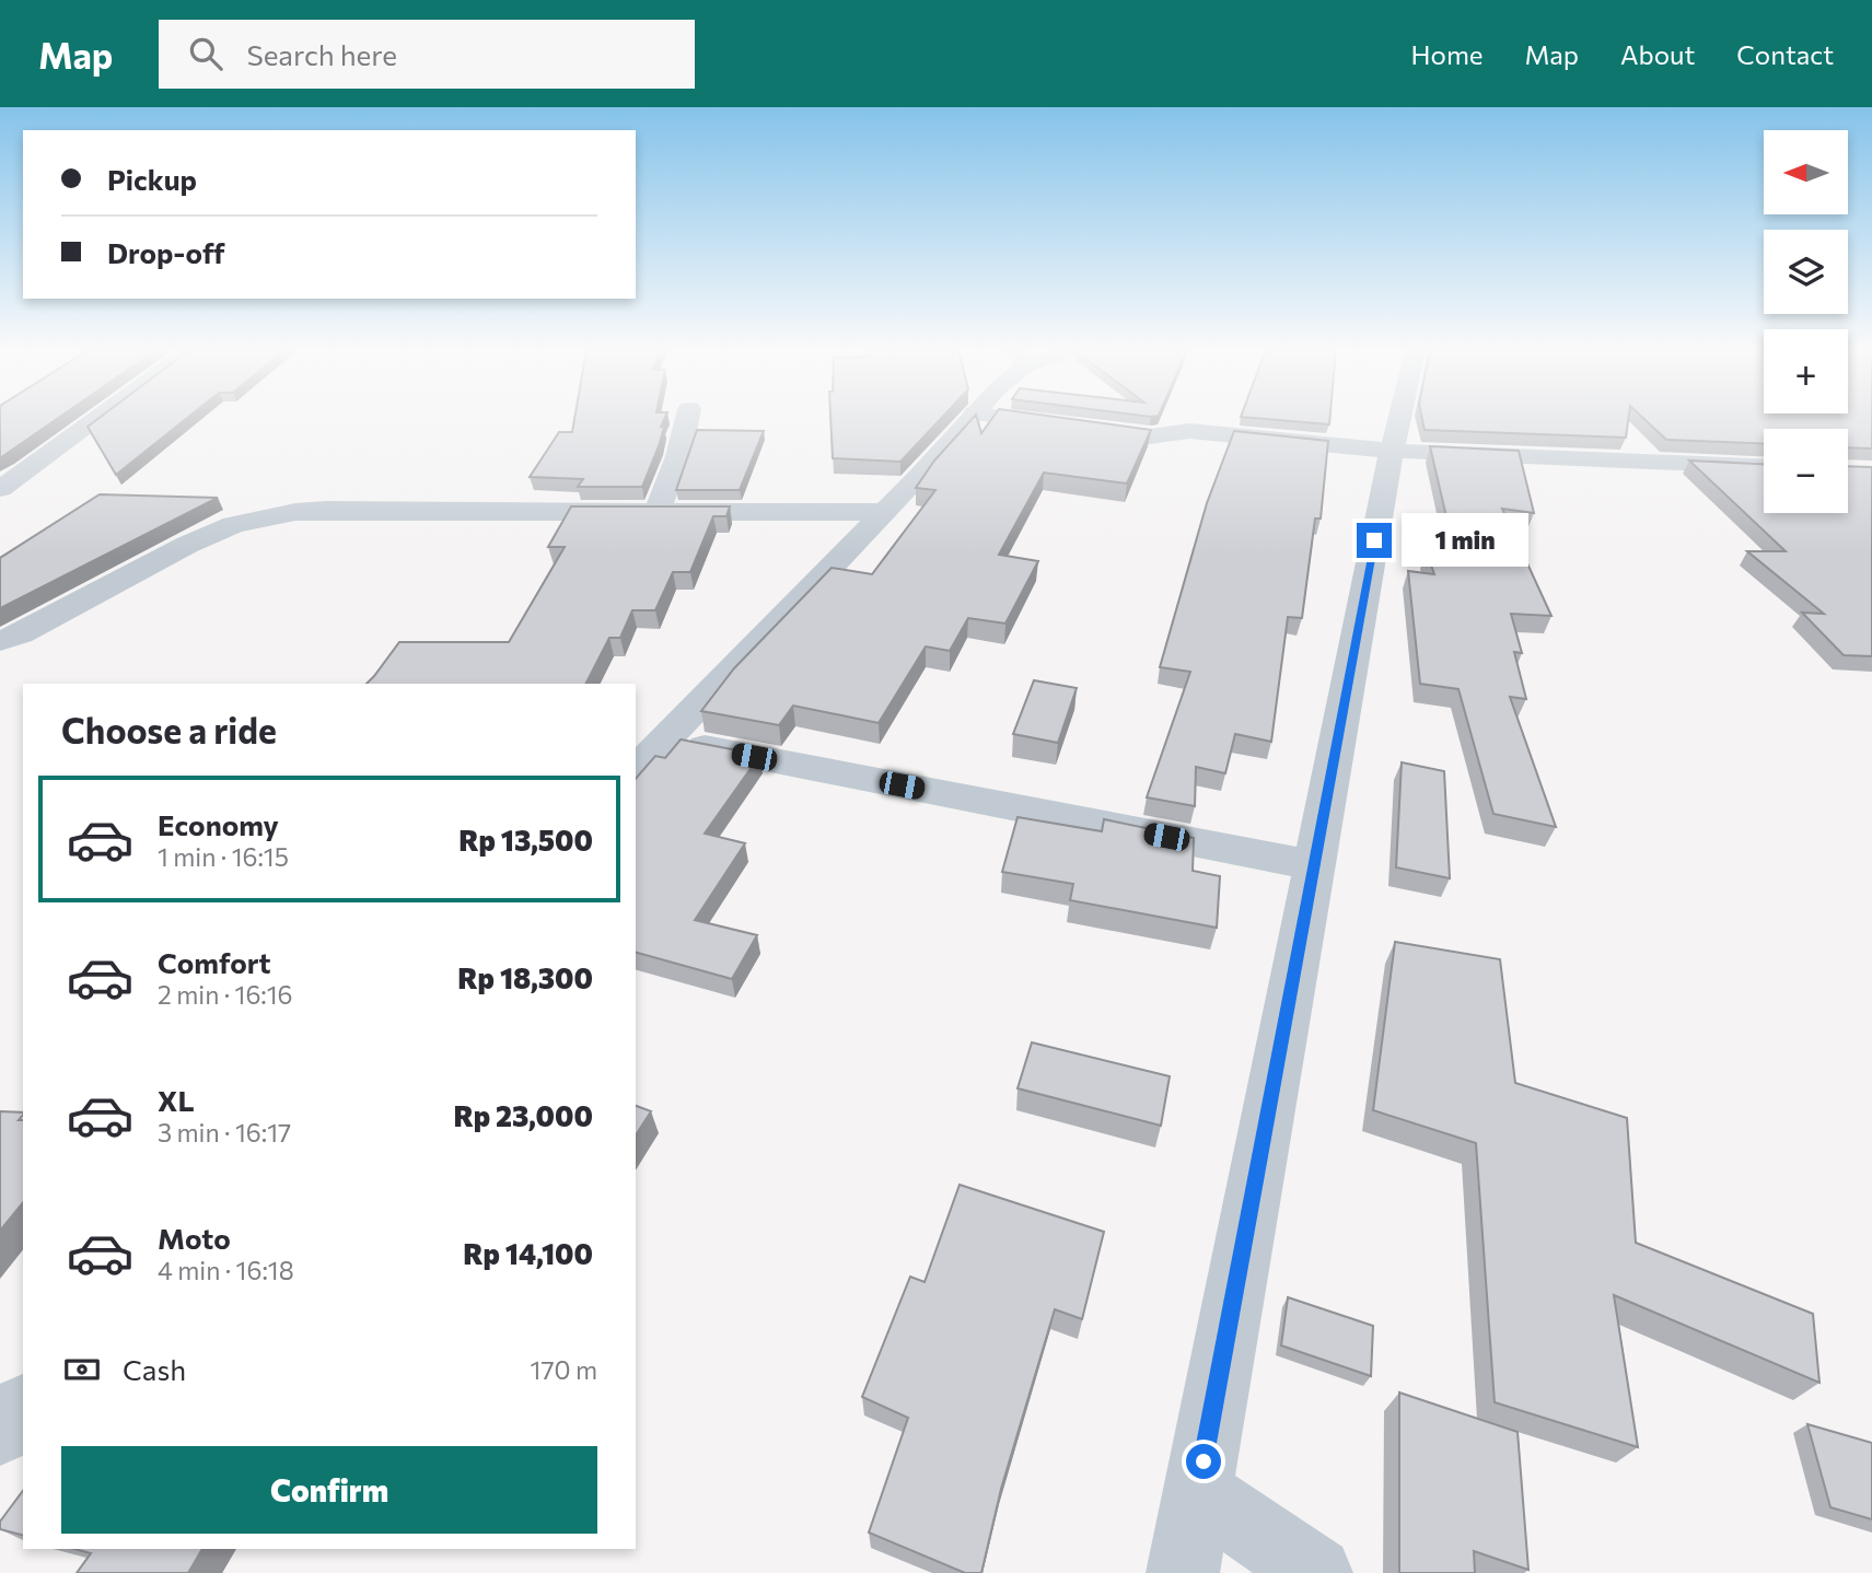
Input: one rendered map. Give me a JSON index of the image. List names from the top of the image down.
{
  "north": "left",
  "page": {
    "header": "Map",
    "search": "Search here",
    "nav": [
      "Home",
      "Map",
      "About",
      "Contact"
    ],
    "map_buttons": ["+", "−"],
    "banner": ["Pickup", "Drop-off"],
    "bubble": "1 min",
    "heading": "Choose a ride",
    "list": [
      {
        "name": "Economy",
        "note": "1 min · 16:15",
        "value": "Rp 13,500"
      },
      {
        "name": "Comfort",
        "note": "2 min · 16:16",
        "value": "Rp 18,300"
      },
      {
        "name": "XL",
        "note": "3 min · 16:17",
        "value": "Rp 23,000"
      },
      {
        "name": "Moto",
        "note": "4 min · 16:18",
        "value": "Rp 14,100"
      }
    ],
    "pay": ["Cash", "170 m"],
    "buttons": "Confirm"
  }
}
